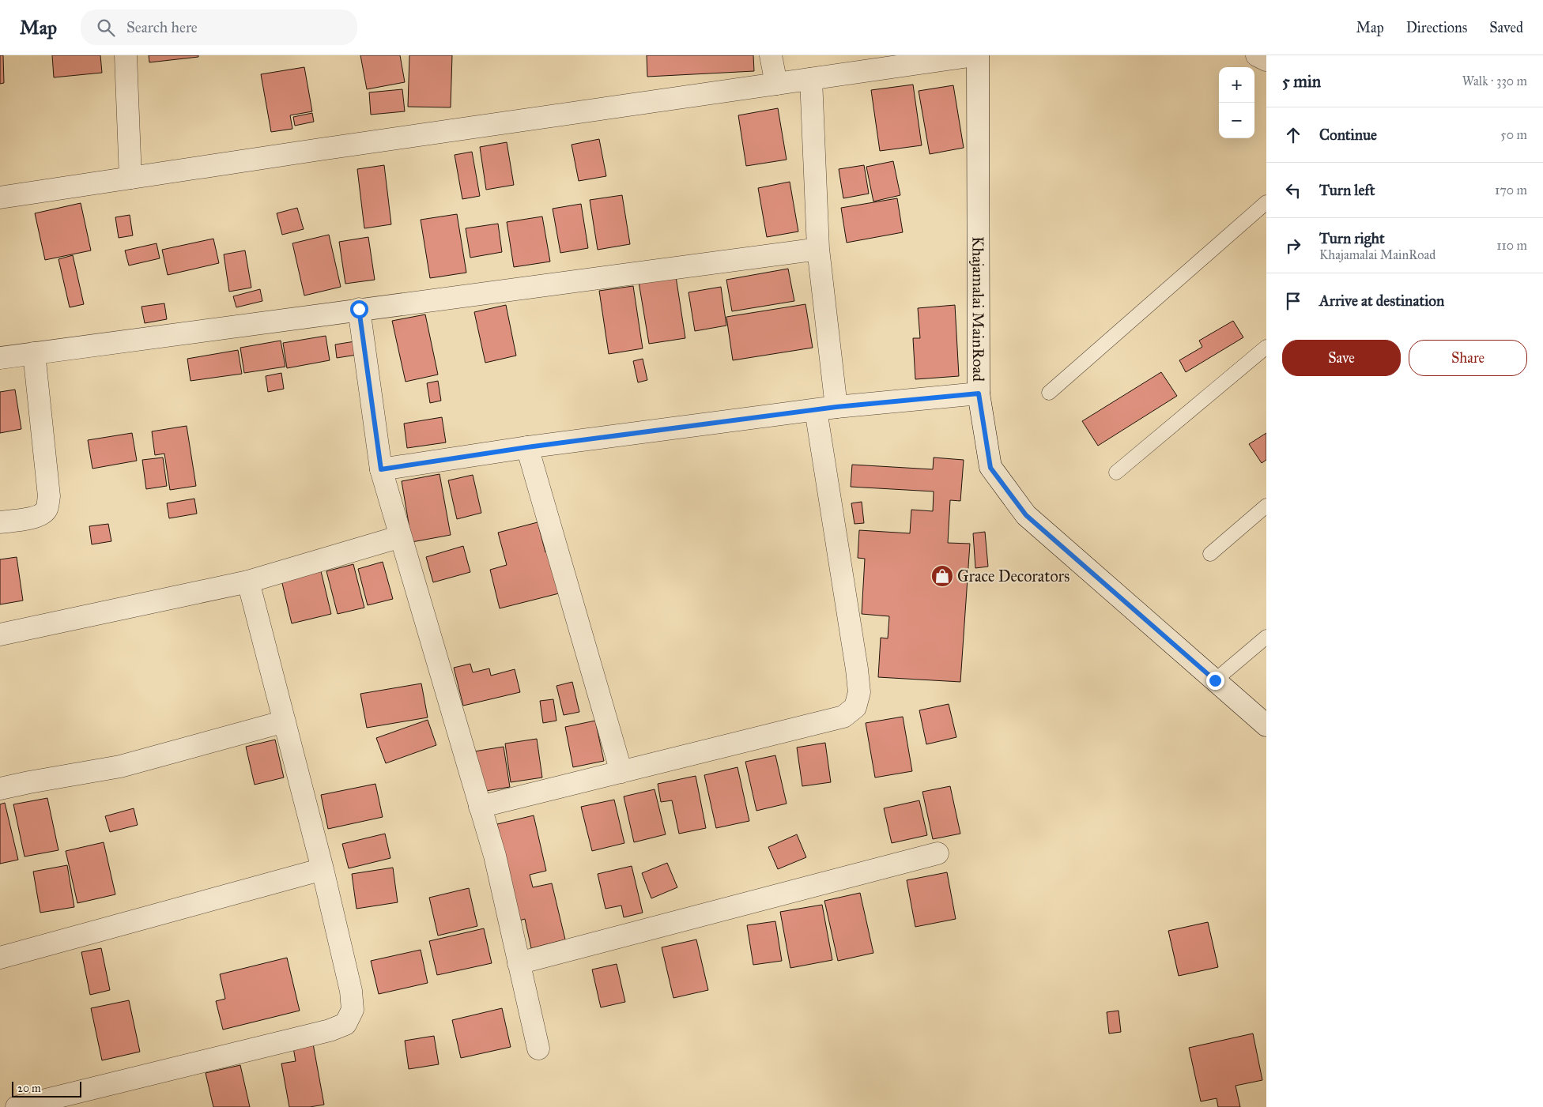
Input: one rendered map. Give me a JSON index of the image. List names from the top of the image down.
{
  "streets": {
    "street": ["Khajamalai MainRoad"]
  },
  "places": {
    "shop": ["Grace Decorators"]
  },
  "scale_bar": "20 m",
  "page": {
    "header": "Map",
    "search": "Search here",
    "nav": ["Map", "Directions", "Saved"],
    "heading": ["5 min", "Walk · 330 m"],
    "map_buttons": ["+", "−"],
    "list": [
      ["Continue", "50 m"],
      ["Turn left", "170 m"],
      ["Turn right", "Khajamalai MainRoad", "110 m"],
      "Arrive at destination"
    ],
    "buttons": ["Save", "Share"],
    "scale": "20 m"
  }
}
